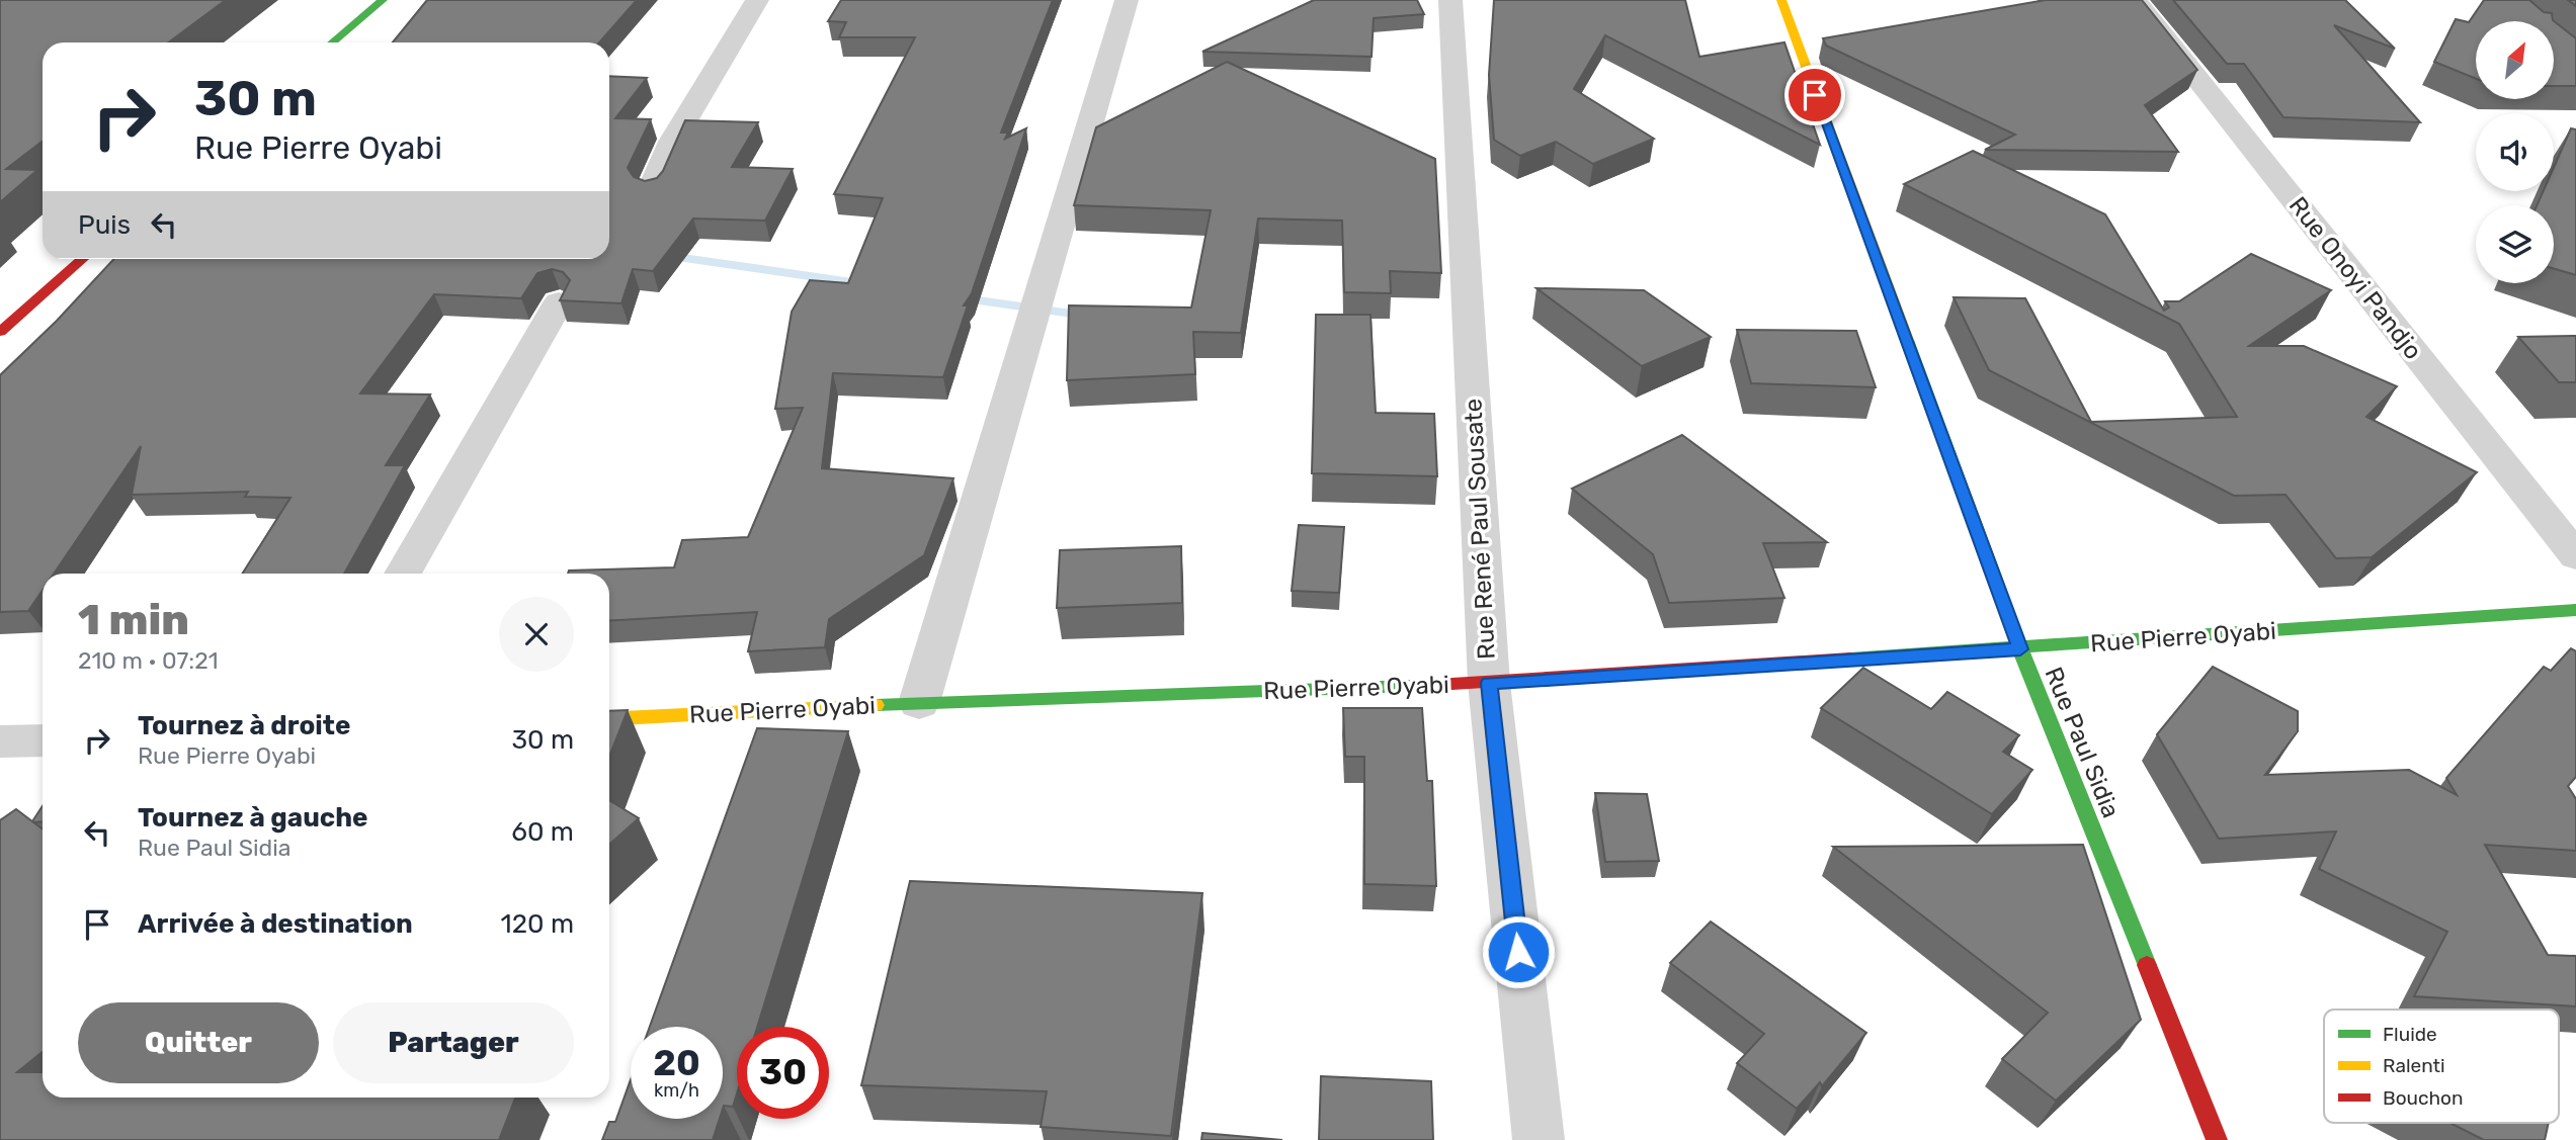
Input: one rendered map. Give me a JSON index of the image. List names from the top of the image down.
{
  "streets": {
    "street": [
      "Rue Onoyi Pandjo",
      "Rue René Paul Sousate",
      "Rue Pierre Oyabi",
      "Rue Paul Sidia"
    ]
  },
  "crossings": [
    ["Rue René Paul Sousate", "Rue Pierre Oyabi"],
    ["Rue Pierre Oyabi", "Rue Paul Sidia"]
  ],
  "legend": ["Fluide", "Ralenti", "Bouchon"],
  "north": "top right",
  "page": {
    "turn": ["30 m", "Rue Pierre Oyabi"],
    "then": "Puis",
    "heading": ["1 min", "210 m · 07:21"],
    "list": [
      {
        "name": "Tournez à droite",
        "note": "Rue Pierre Oyabi",
        "value": "30 m"
      },
      {
        "name": "Tournez à gauche",
        "note": "Rue Paul Sidia",
        "value": "60 m"
      },
      {
        "name": "Arrivée à destination",
        "value": "120 m"
      }
    ],
    "buttons": ["Quitter", "Partager"],
    "speed": "20 km/h",
    "limit": "30"
  }
}
